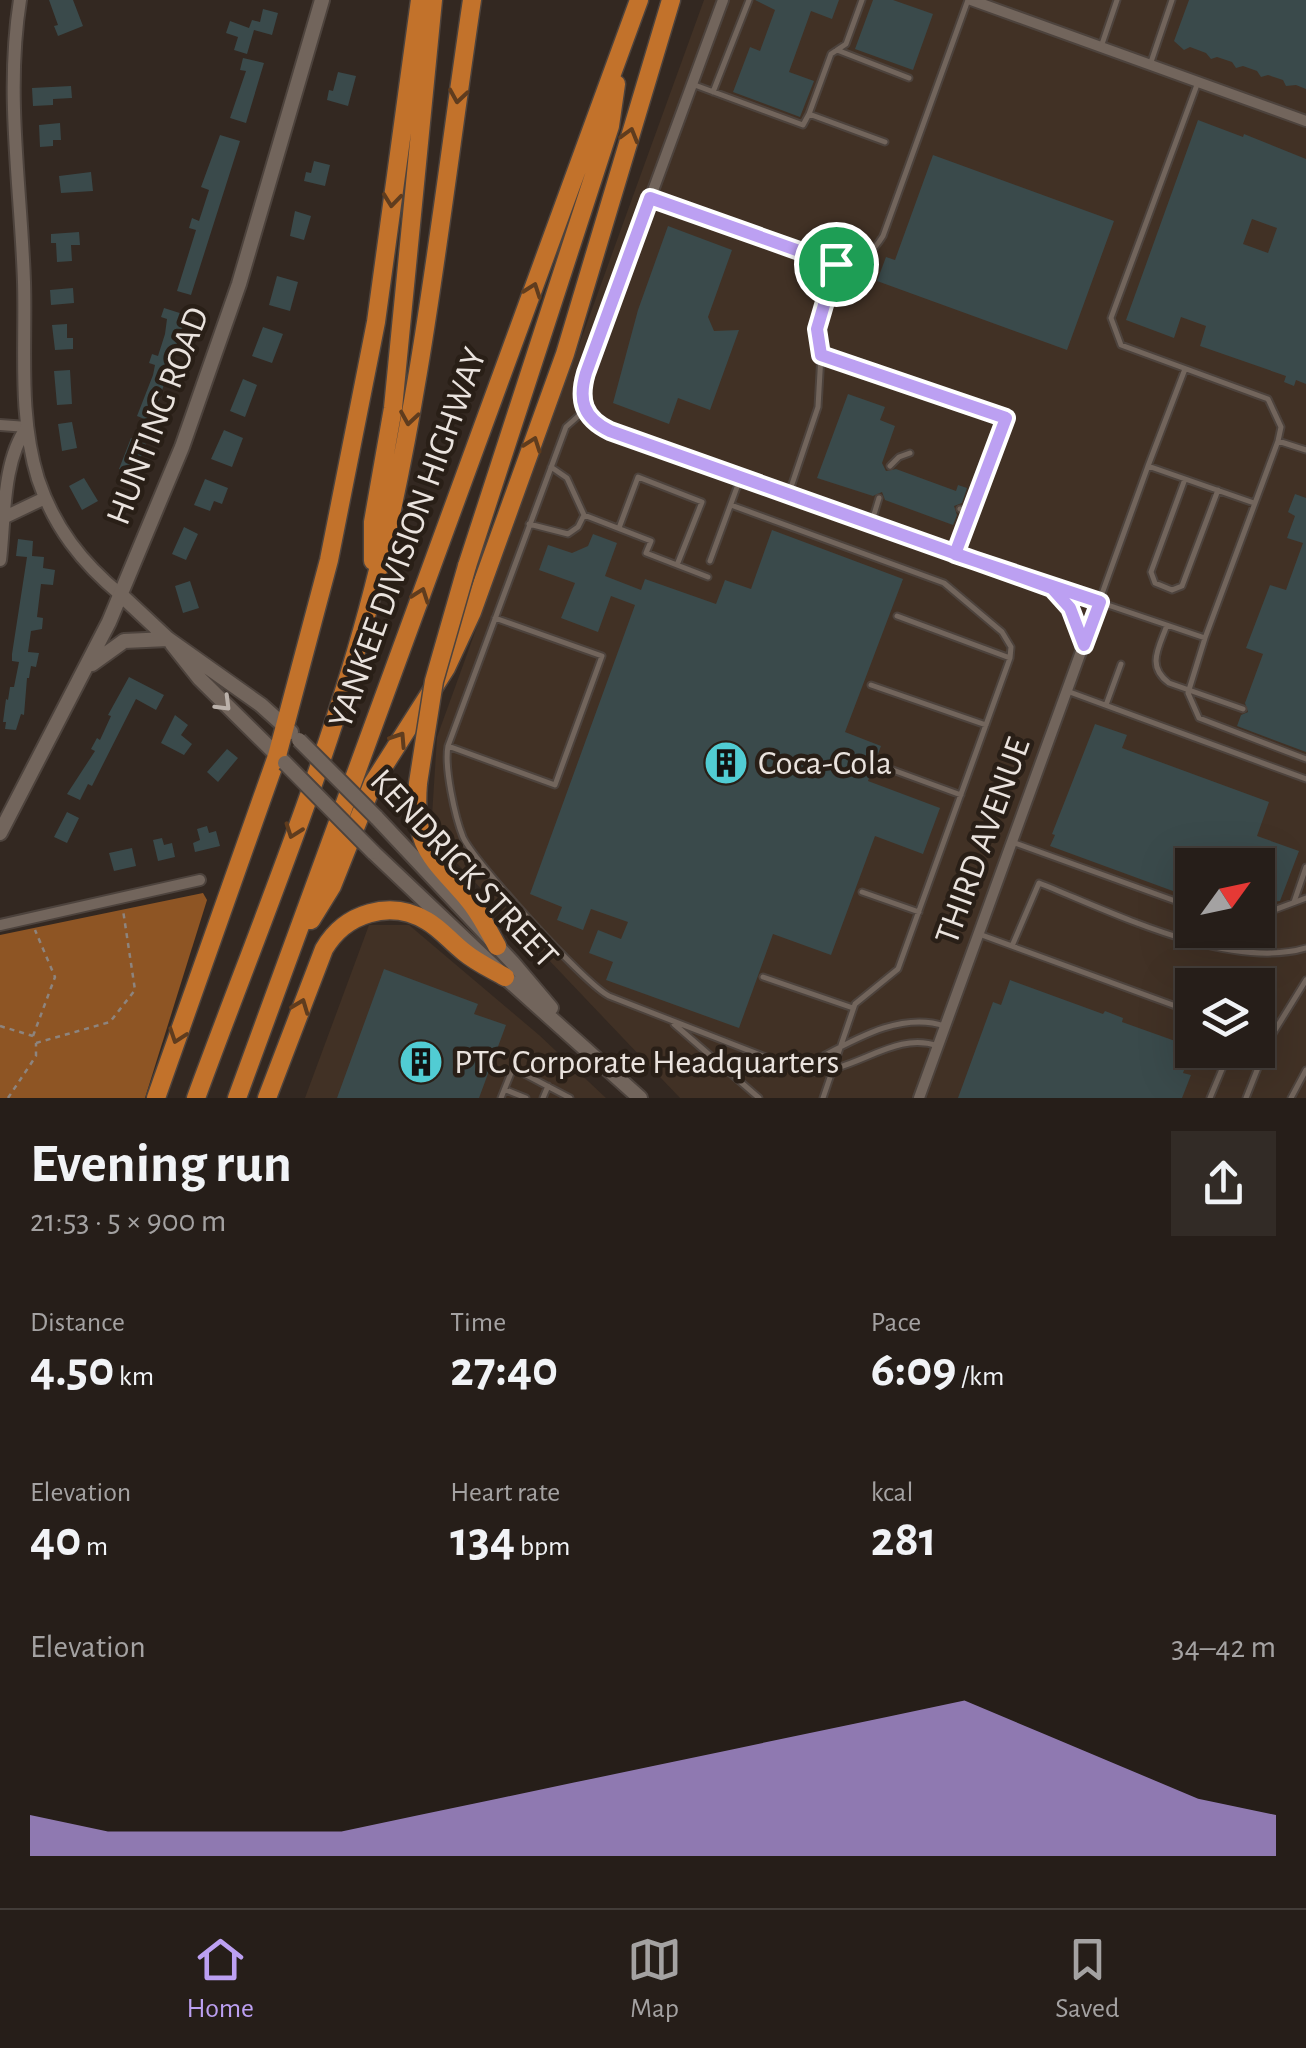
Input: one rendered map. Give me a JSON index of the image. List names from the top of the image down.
{
  "streets": {
    "highway": ["YANKEE DIVISION HIGHWAY"],
    "main road": ["HUNTING ROAD", "KENDRICK STREET"],
    "street": ["THIRD AVENUE"]
  },
  "crossings": [
    ["HUNTING ROAD", "KENDRICK STREET"]
  ],
  "places": {
    "building": ["Coca-Cola", "PTC Corporate Headquarters"]
  },
  "north": "top right",
  "page": {
    "heading": ["Evening run", "21:53 · 5 × 900 m"],
    "stats": [
      ["Distance", "4.50 km"],
      ["Time", "27:40"],
      ["Pace", "6:09 /km"],
      ["Elevation", "40 m"],
      ["Heart rate", "134 bpm"],
      ["kcal", "281"]
    ],
    "chart": ["Elevation", "34–42 m"],
    "tabs": ["Home", "Map", "Saved"]
  }
}
